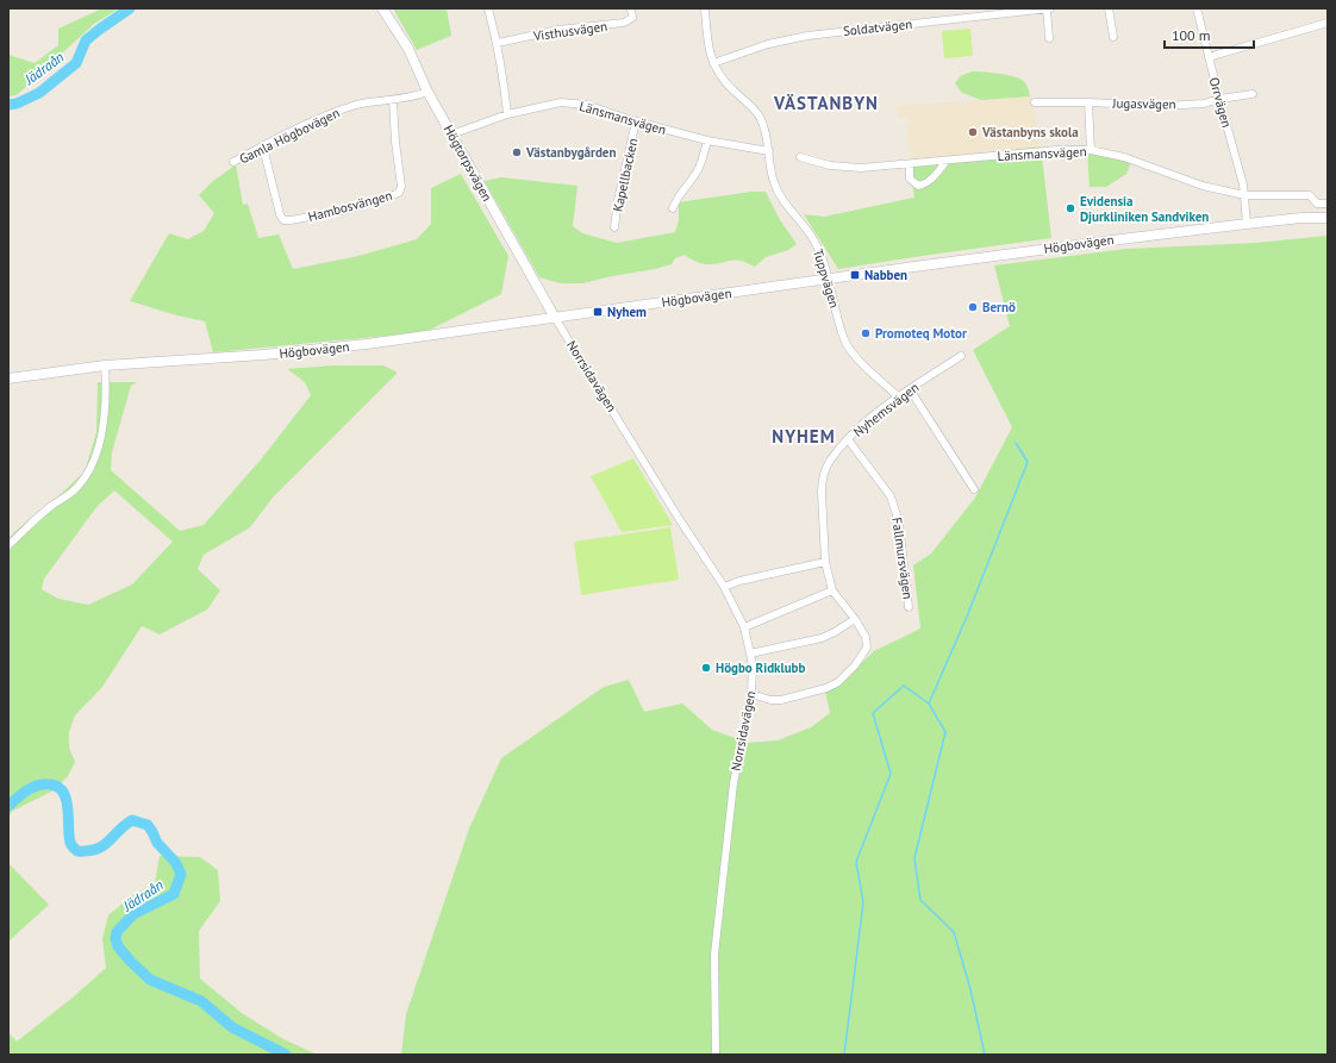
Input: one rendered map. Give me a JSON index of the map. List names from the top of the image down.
{
  "streets": {
    "main road": ["Högtorpsvägen", "Högbovägen"],
    "street": [
      "Soldatvägen",
      "Visthusvägen",
      "Orrvägen",
      "Jugasvägen",
      "Länsmansvägen",
      "Gamla Högbovägen",
      "Kapellbacken",
      "Hambosvängen",
      "Tuppvägen",
      "Norrsidavägen",
      "Nyhemsvägen",
      "Fallmursvägen"
    ]
  },
  "crossings": [
    ["Soldatvägen", "Tuppvägen"],
    ["Orrvägen", "Jugasvägen"],
    ["Orrvägen", "Länsmansvägen"],
    ["Orrvägen", "Högbovägen"],
    ["Länsmansvägen", "Högtorpsvägen"],
    ["Länsmansvägen", "Kapellbacken"],
    ["Länsmansvägen", "Tuppvägen"],
    ["Gamla Högbovägen", "Högtorpsvägen"],
    ["Gamla Högbovägen", "Hambosvängen"],
    ["Högtorpsvägen", "Högbovägen"],
    ["Högtorpsvägen", "Norrsidavägen"],
    ["Högbovägen", "Tuppvägen"],
    ["Högbovägen", "Norrsidavägen"],
    ["Tuppvägen", "Nyhemsvägen"],
    ["Nyhemsvägen", "Fallmursvägen"]
  ],
  "districts": ["VÄSTANBYN", "NYHEM"],
  "water": ["Jädraån"],
  "places": {
    "other": [
      "Västanbyns skola",
      "Västanbygården",
      "Evidensia Djurkliniken Sandviken",
      "Bernö",
      "Promoteq Motor",
      "Högbo Ridklubb"
    ],
    "transit": ["Nabben", "Nyhem"]
  },
  "scale_bar": "100 m"
}
